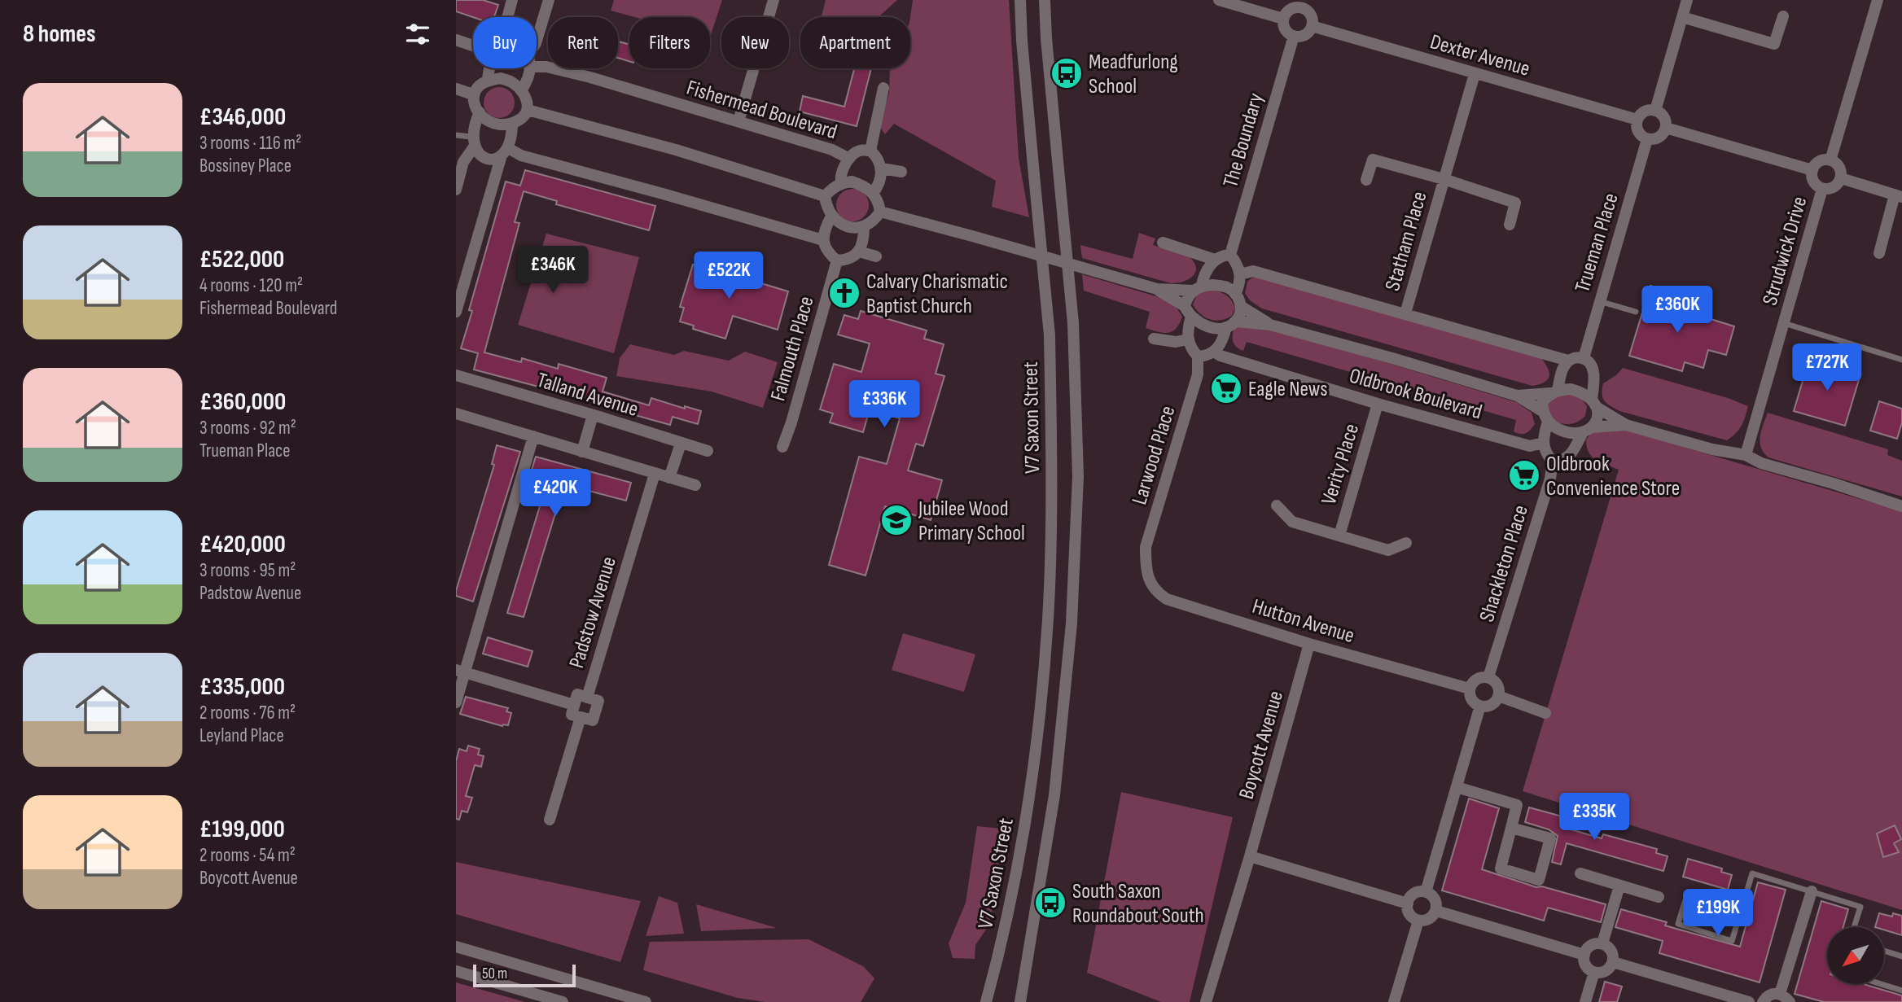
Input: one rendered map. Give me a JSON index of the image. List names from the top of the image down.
{
  "streets": {
    "street": [
      "Dexter Avenue",
      "Fishermead Boulevard",
      "The Boundary",
      "Statham Place",
      "Trueman Place",
      "Strudwick Drive",
      "Falmouth Place",
      "Oldbrook Boulevard",
      "Talland Avenue",
      "V7 Saxon Street",
      "Larwood Place",
      "Verity Place",
      "Shackleton Place",
      "Padstow Avenue",
      "Hutton Avenue",
      "Boycott Avenue"
    ]
  },
  "crossings": [
    ["Dexter Avenue", "The Boundary"],
    ["Dexter Avenue", "Statham Place"],
    ["Dexter Avenue", "Trueman Place"],
    ["Strudwick Drive", "Oldbrook Boulevard"],
    ["Oldbrook Boulevard", "Verity Place"],
    ["Larwood Place", "Hutton Avenue"],
    ["Shackleton Place", "Hutton Avenue"],
    ["Hutton Avenue", "Boycott Avenue"]
  ],
  "places": {
    "bus stop": ["Meadfurlong School", "South Saxon Roundabout South"],
    "church": ["Calvary Charismatic Baptist Church"],
    "supermarket": ["Eagle News", "Oldbrook Convenience Store"],
    "school or university": ["Jubilee Wood Primary School"]
  },
  "scale_bar": "50 m",
  "north": "bottom left",
  "page": {
    "heading": "8 homes",
    "chip": [
      "Buy",
      "Rent",
      "Filters",
      "New",
      "Apartment"
    ],
    "list": [
      {
        "name": "£346,000",
        "note": "3 rooms · 116 m² · Bossiney Place"
      },
      {
        "name": "£522,000",
        "note": "4 rooms · 120 m² · Fishermead Boulevard"
      },
      {
        "name": "£360,000",
        "note": "3 rooms · 92 m² · Trueman Place"
      },
      {
        "name": "£420,000",
        "note": "3 rooms · 95 m² · Padstow Avenue"
      },
      {
        "name": "£335,000",
        "note": "2 rooms · 76 m² · Leyland Place"
      },
      {
        "name": "£199,000",
        "note": "2 rooms · 54 m² · Boycott Avenue"
      }
    ],
    "price": [
      "£346K",
      "£522K",
      "£360K",
      "£727K",
      "£336K",
      "£420K",
      "£335K",
      "£199K"
    ],
    "scale": "50 m"
  }
}
